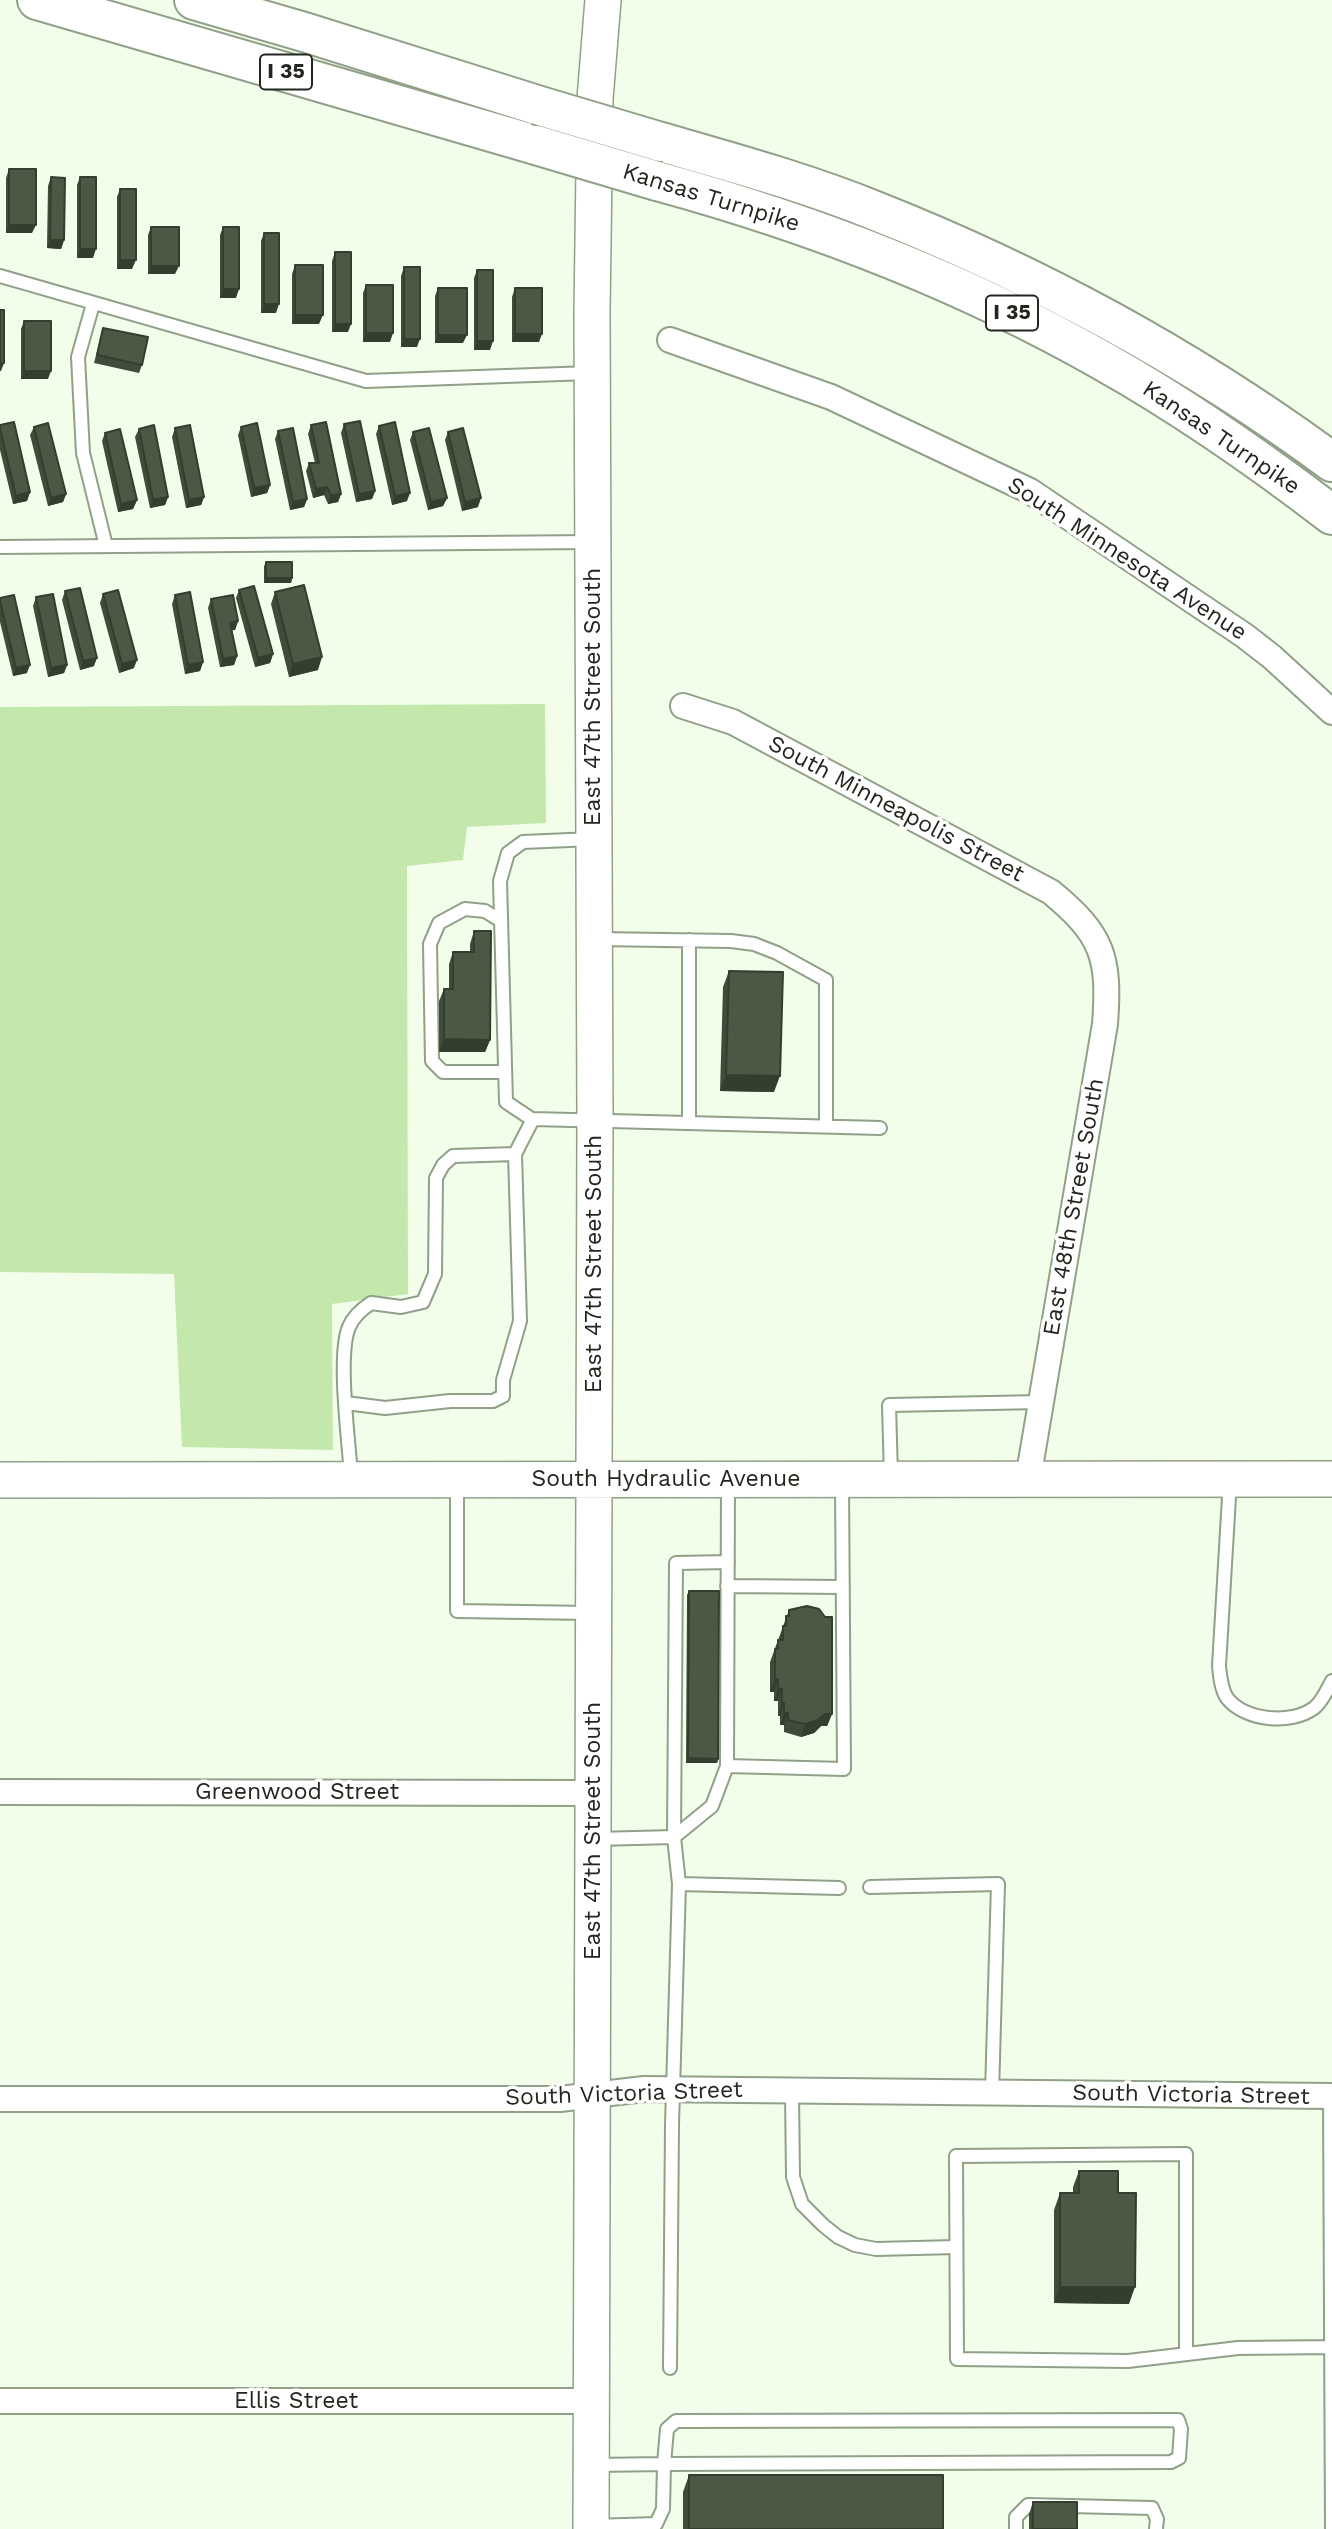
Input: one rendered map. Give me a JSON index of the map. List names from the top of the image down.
{
  "streets": {
    "highway": ["I 35", "Kansas Turnpike"],
    "main road": ["East 47th Street South", "South Hydraulic Avenue"],
    "street": [
      "South Minnesota Avenue",
      "South Minneapolis Street",
      "East 48th Street South",
      "Greenwood Street",
      "South Victoria Street",
      "Ellis Street"
    ]
  },
  "crossings": [
    ["East 47th Street South", "South Hydraulic Avenue"],
    ["East 47th Street South", "Greenwood Street"],
    ["East 47th Street South", "South Victoria Street"],
    ["East 47th Street South", "Ellis Street"],
    ["South Minneapolis Street", "East 48th Street South"],
    ["East 48th Street South", "South Hydraulic Avenue"]
  ]
}
